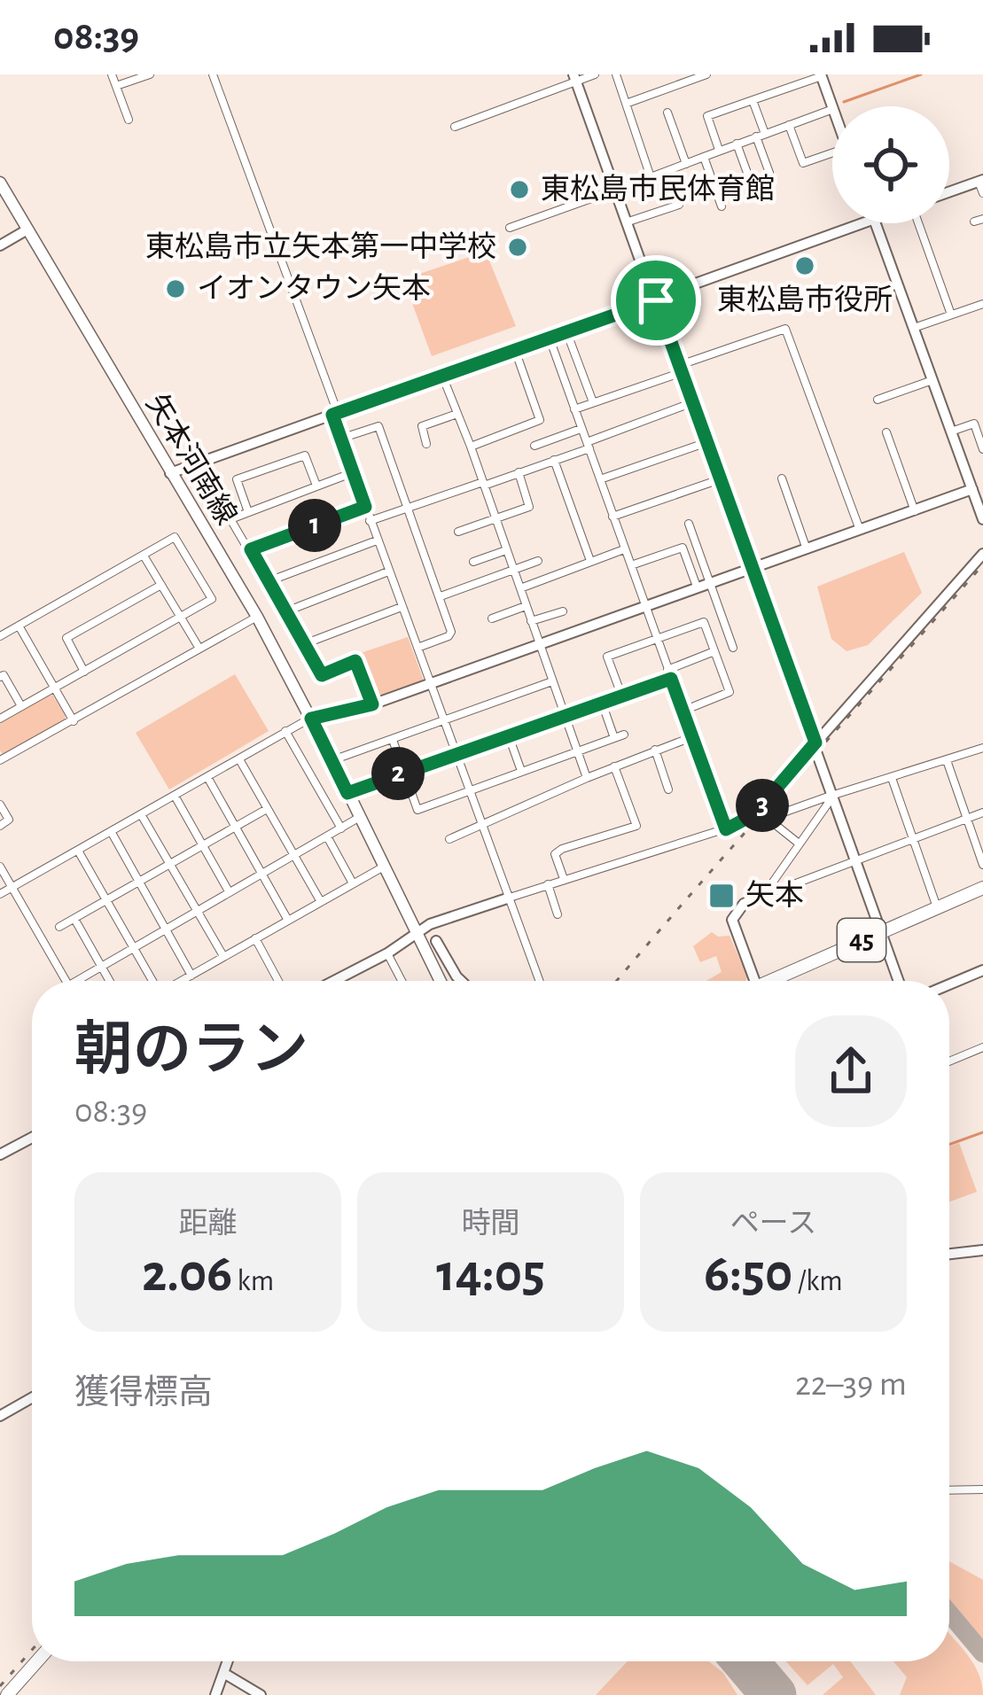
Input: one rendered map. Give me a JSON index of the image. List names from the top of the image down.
{
  "streets": {
    "highway": ["45"],
    "main road": ["矢本河南線"]
  },
  "places": {
    "other": [
      "東松島市民体育館",
      "東松島市立矢本第一中学校",
      "東松島市役所",
      "イオンタウン矢本"
    ],
    "transit": ["矢本"]
  },
  "page": {
    "status": "08:39",
    "pins": ["1", "2", "3"],
    "heading": ["朝のラン", "08:39"],
    "stats": [
      ["距離", "2.06 km"],
      ["時間", "14:05"],
      ["ペース", "6:50 /km"]
    ],
    "chart": ["獲得標高", "22–39 m"]
  }
}
